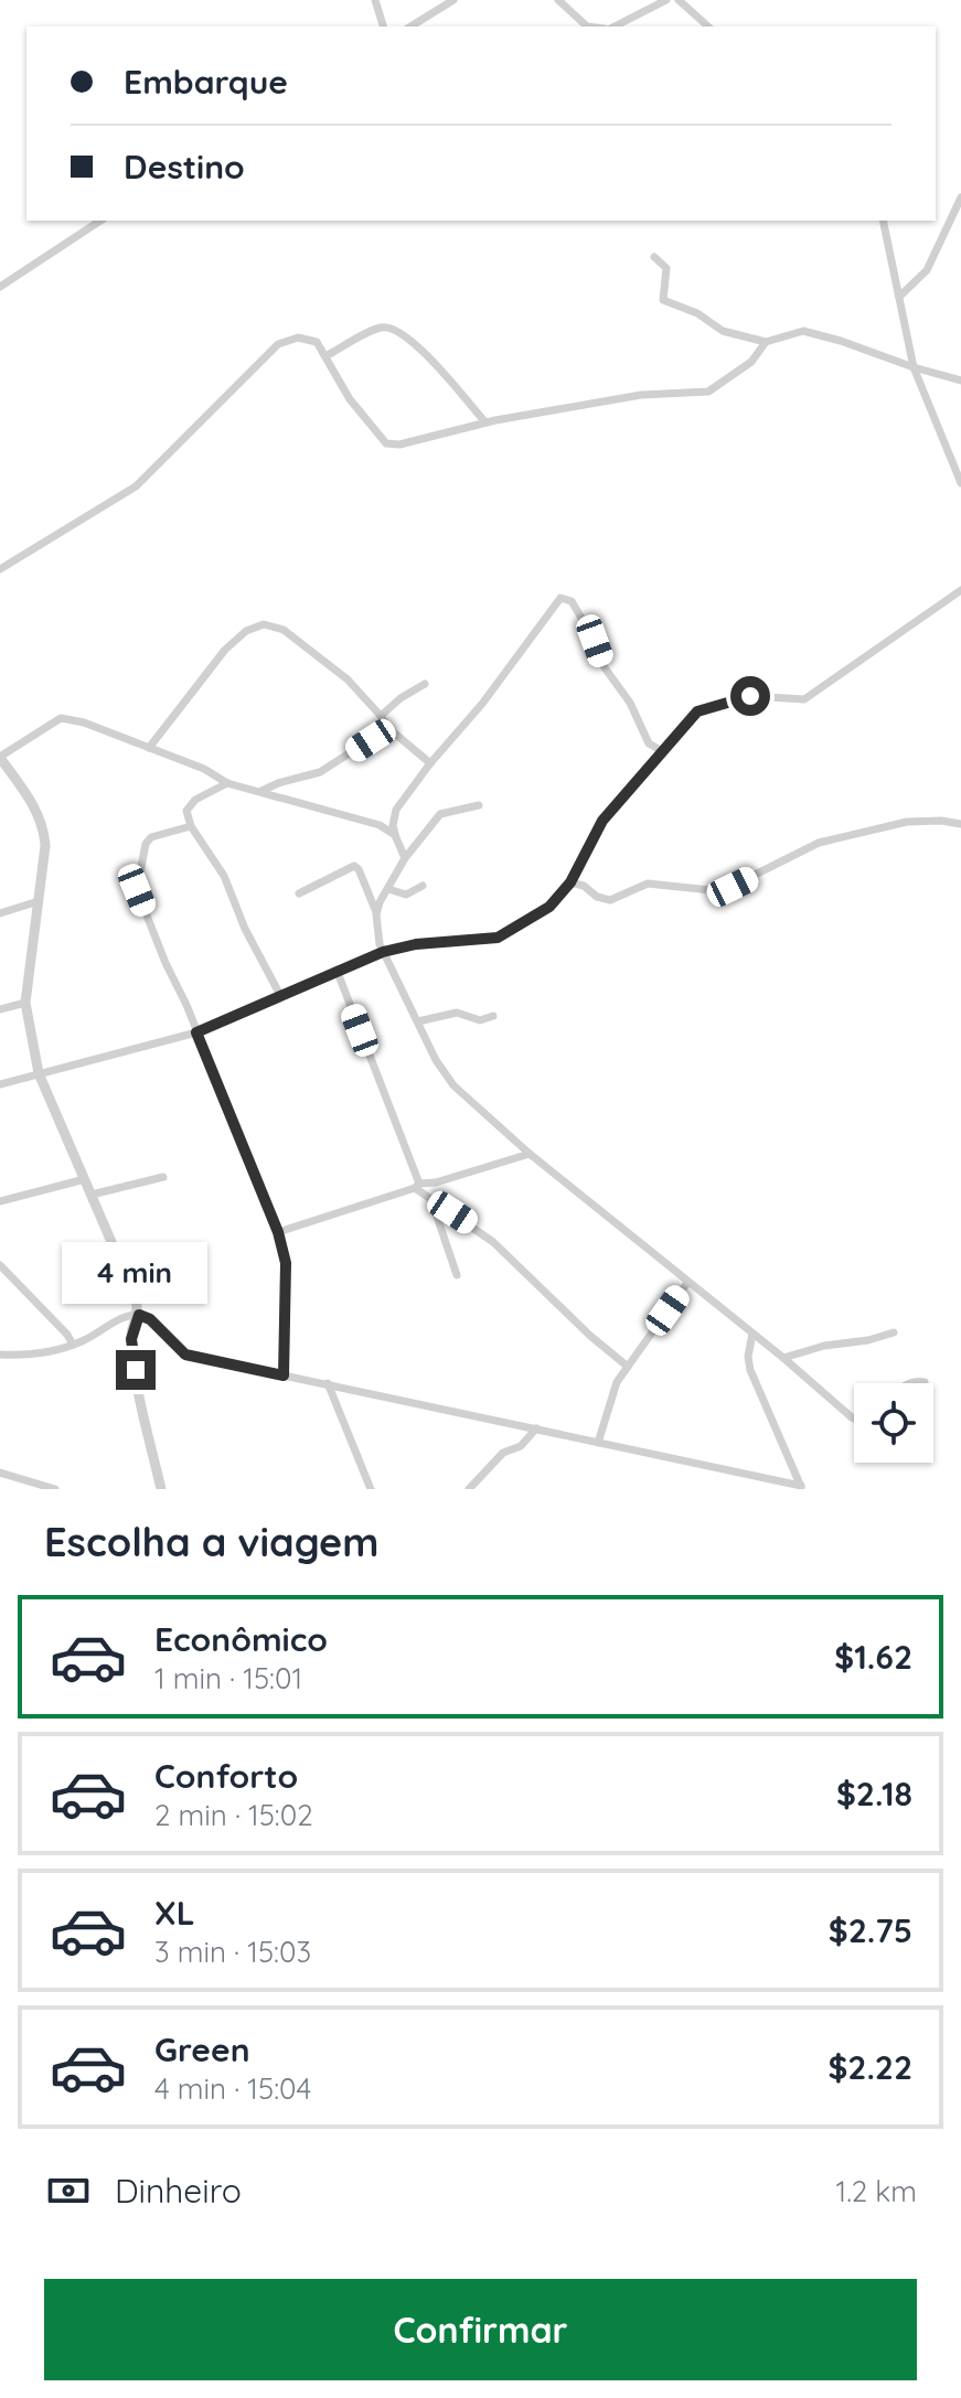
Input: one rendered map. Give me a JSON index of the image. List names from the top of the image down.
{
  "page": {
    "banner": ["Embarque", "Destino"],
    "bubble": "4 min",
    "heading": "Escolha a viagem",
    "list": [
      {
        "name": "Econômico",
        "note": "1 min · 15:01",
        "value": "$1.62"
      },
      {
        "name": "Conforto",
        "note": "2 min · 15:02",
        "value": "$2.18"
      },
      {
        "name": "XL",
        "note": "3 min · 15:03",
        "value": "$2.75"
      },
      {
        "name": "Green",
        "note": "4 min · 15:04",
        "value": "$2.22"
      }
    ],
    "pay": ["Dinheiro", "1.2 km"],
    "buttons": "Confirmar"
  }
}
